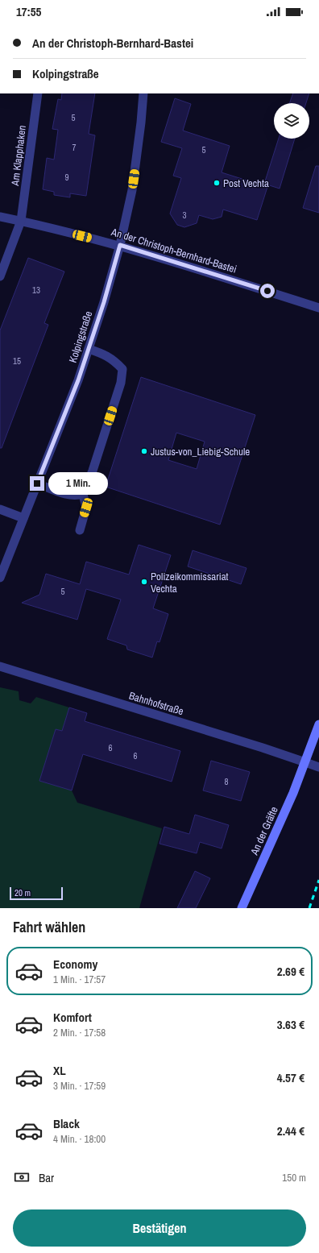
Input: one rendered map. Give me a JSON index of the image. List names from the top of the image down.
{
  "streets": {
    "main road": ["An der Gräfte"],
    "street": [
      "Am Klapphaken",
      "An der Christoph-Bernhard-Bastei",
      "Kolpingstraße",
      "Bahnhofstraße"
    ]
  },
  "crossings": [
    ["Am Klapphaken", "An der Christoph-Bernhard-Bastei"],
    ["An der Christoph-Bernhard-Bastei", "Kolpingstraße"],
    ["Bahnhofstraße", "An der Gräfte"]
  ],
  "places": ["Post Vechta", "Justus-von_Liebig-Schule", "Polizeikommissariat Vechta"],
  "house_numbers": [
    "5",
    "7",
    "5",
    "9",
    "3",
    "13",
    "15",
    "5",
    "6",
    "6",
    "8"
  ],
  "scale_bar": "20 m",
  "page": {
    "status": "17:55",
    "banner": ["An der Christoph-Bernhard-Bastei", "Kolpingstraße"],
    "bubble": "1 Min.",
    "scale": "20 m",
    "heading": "Fahrt wählen",
    "list": [
      {
        "name": "Economy",
        "note": "1 Min. · 17:57",
        "value": "2.69 €"
      },
      {
        "name": "Komfort",
        "note": "2 Min. · 17:58",
        "value": "3.63 €"
      },
      {
        "name": "XL",
        "note": "3 Min. · 17:59",
        "value": "4.57 €"
      },
      {
        "name": "Black",
        "note": "4 Min. · 18:00",
        "value": "2.44 €"
      }
    ],
    "pay": ["Bar", "150 m"],
    "buttons": "Bestätigen"
  }
}
